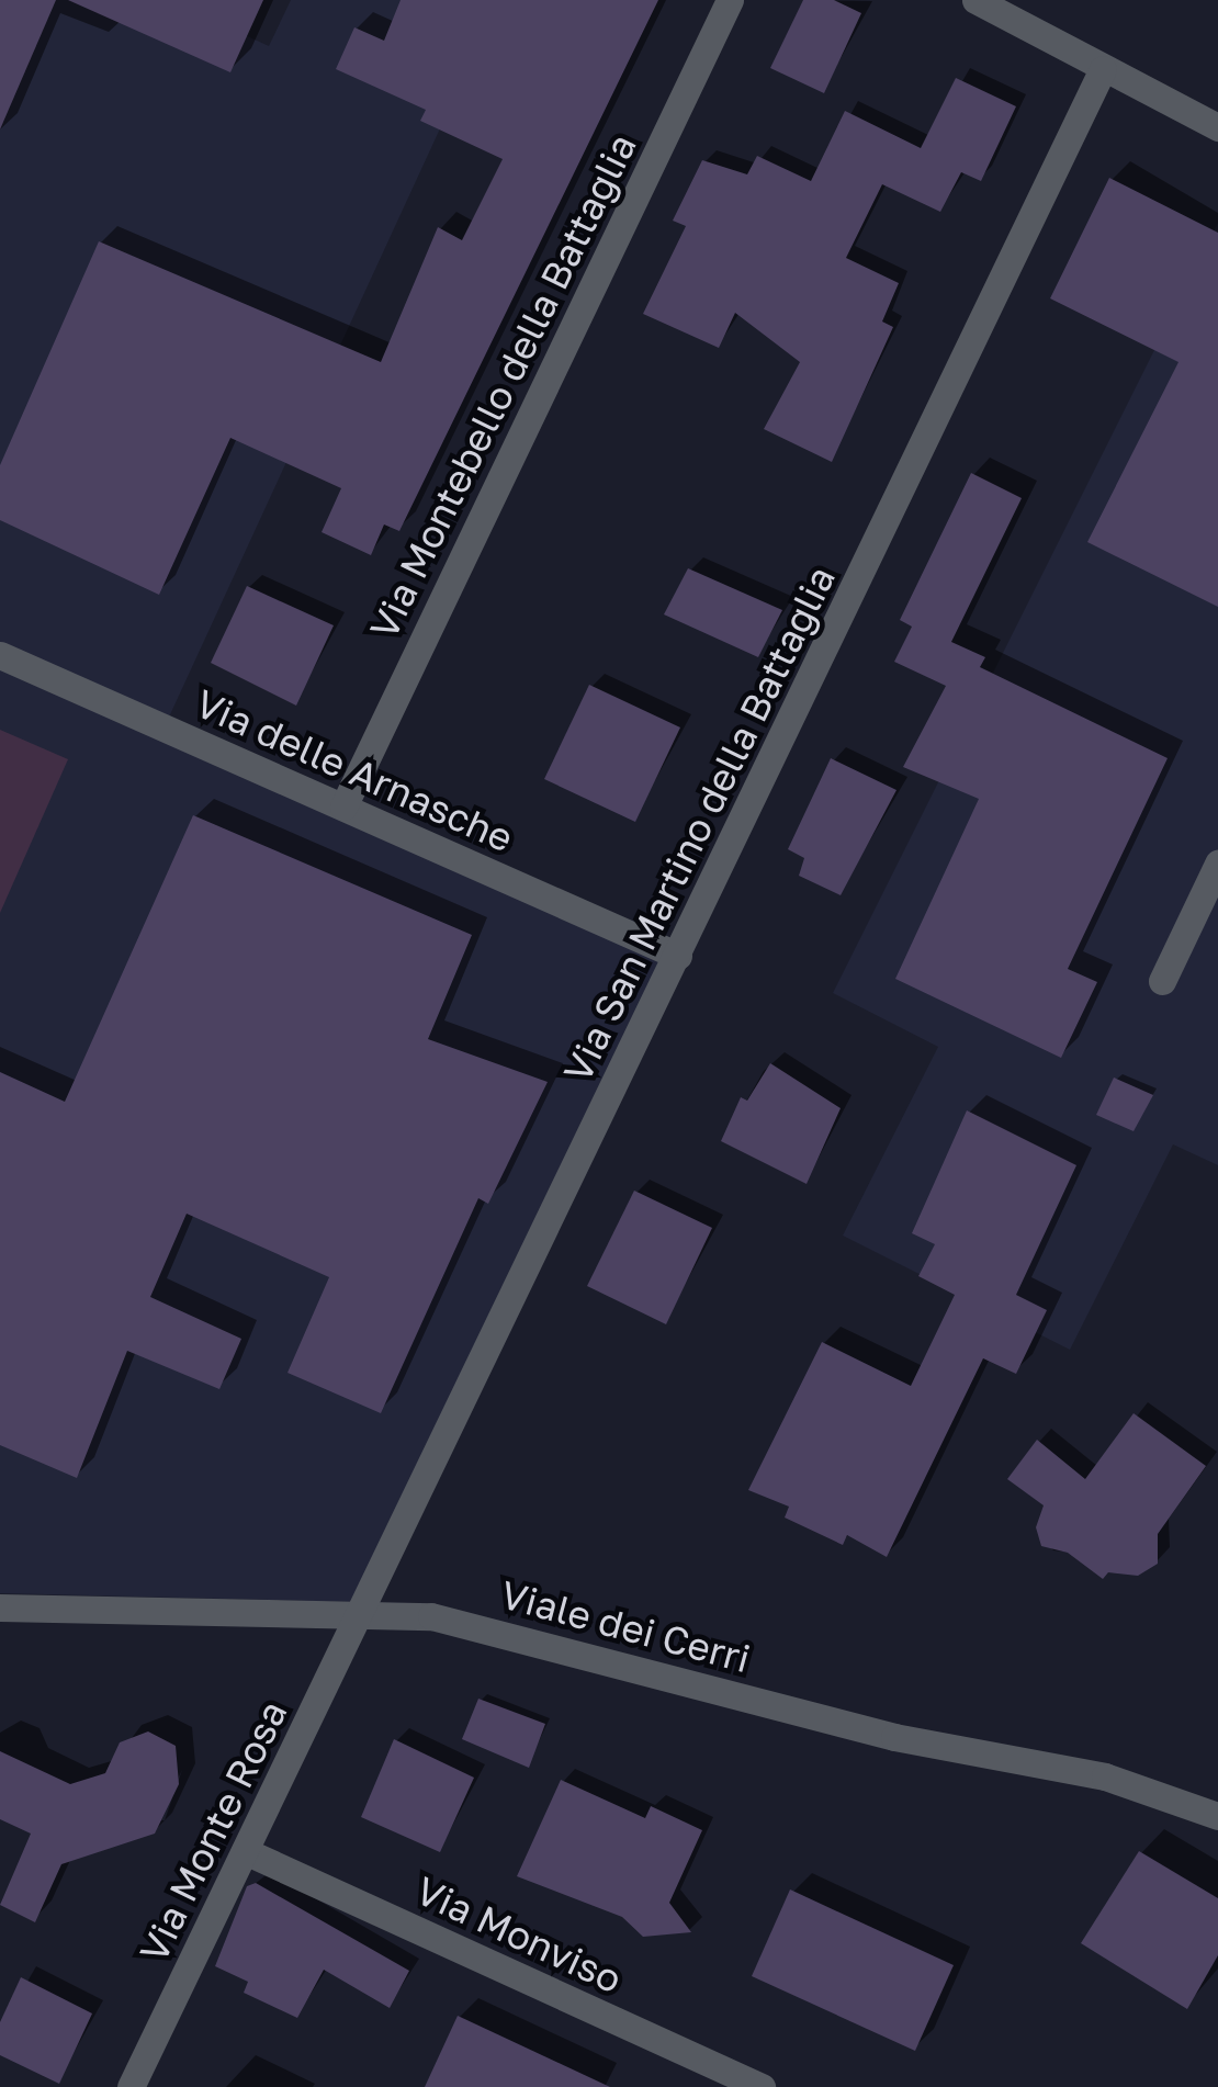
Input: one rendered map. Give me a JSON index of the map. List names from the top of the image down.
{
  "streets": {
    "street": [
      "Via Montebello della Battaglia",
      "Via delle Arnasche",
      "Via San Martino della Battaglia",
      "Viale dei Cerri",
      "Via Monte Rosa",
      "Via Monviso"
    ]
  },
  "crossings": [
    ["Via Montebello della Battaglia", "Via delle Arnasche"],
    ["Via delle Arnasche", "Via San Martino della Battaglia"],
    ["Via San Martino della Battaglia", "Viale dei Cerri"],
    ["Via San Martino della Battaglia", "Via Monte Rosa"],
    ["Viale dei Cerri", "Via Monte Rosa"],
    ["Via Monte Rosa", "Via Monviso"]
  ]
}
